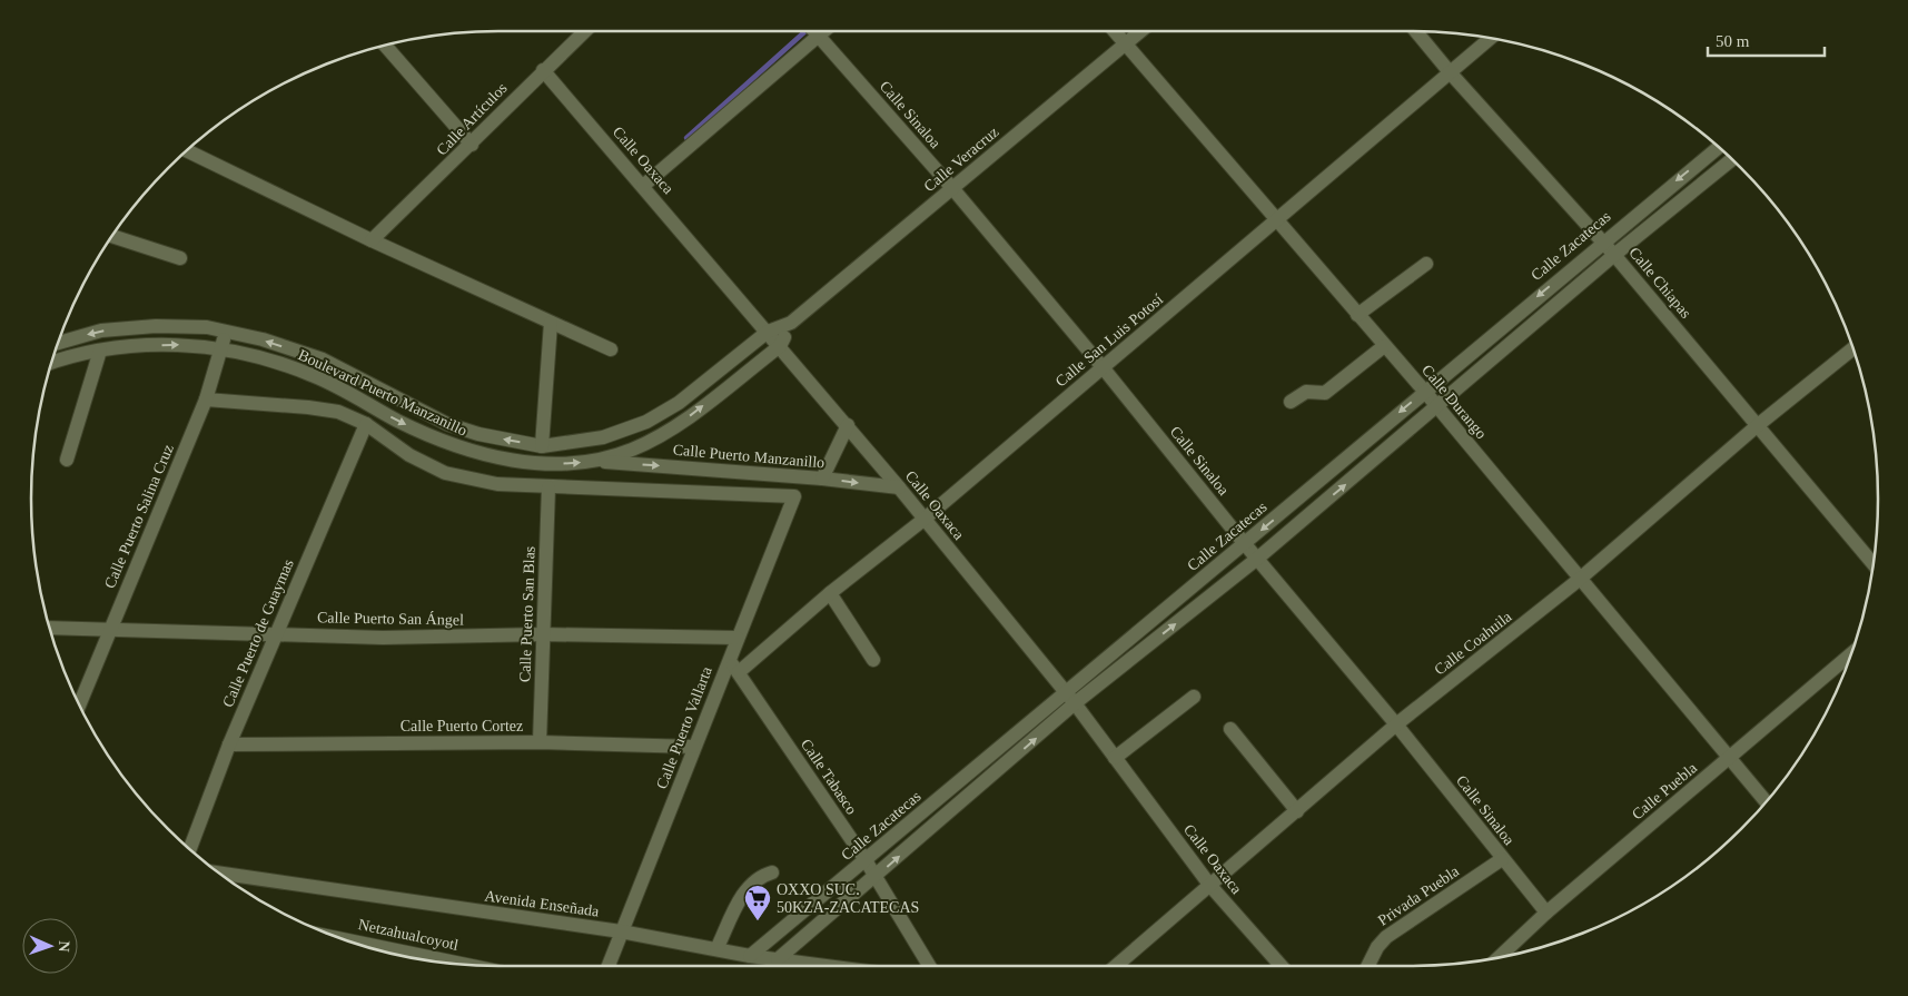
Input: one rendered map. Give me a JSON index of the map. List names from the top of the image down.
{
  "streets": {
    "street": [
      "Calle Sinaloa",
      "Calle Artículos",
      "Calle Veracruz",
      "Calle Oaxaca",
      "Calle Zacatecas",
      "Calle Chiapas",
      "Calle San Luis Potosí",
      "Boulevard Puerto Manzanillo",
      "Calle Durango",
      "Calle Puerto Manzanillo",
      "Calle Puerto Salina Cruz",
      "Calle Puerto San Blas",
      "Calle Puerto San Ángel",
      "Calle Puerto de Guaymas",
      "Calle Coahuila",
      "Calle Puerto Cortez",
      "Calle Puerto Vallarta",
      "Calle Tabasco",
      "Calle Puebla",
      "Privada Puebla",
      "Avenida Enseñada"
    ]
  },
  "crossings": [
    ["Calle Sinaloa", "Calle Veracruz"],
    ["Calle Sinaloa", "Calle Zacatecas"],
    ["Calle Sinaloa", "Calle San Luis Potosí"],
    ["Calle Sinaloa", "Calle Coahuila"],
    ["Calle Sinaloa", "Calle Puebla"],
    ["Calle Sinaloa", "Privada Puebla"],
    ["Calle Artículos", "Calle Oaxaca"],
    ["Calle Veracruz", "Calle Oaxaca"],
    ["Calle Veracruz", "Boulevard Puerto Manzanillo"],
    ["Calle Veracruz", "Calle Durango"],
    ["Calle Oaxaca", "Calle Zacatecas"],
    ["Calle Oaxaca", "Calle San Luis Potosí"],
    ["Calle Oaxaca", "Boulevard Puerto Manzanillo"],
    ["Calle Oaxaca", "Calle Puerto Manzanillo"],
    ["Calle Oaxaca", "Calle Coahuila"],
    ["Calle Zacatecas", "Calle Chiapas"],
    ["Calle Zacatecas", "Calle Durango"],
    ["Calle Zacatecas", "Calle Tabasco"],
    ["Calle Zacatecas", "Avenida Enseñada"],
    ["Calle Chiapas", "Calle San Luis Potosí"],
    ["Calle Chiapas", "Calle Coahuila"],
    ["Calle San Luis Potosí", "Calle Durango"],
    ["Calle San Luis Potosí", "Calle Tabasco"],
    ["Boulevard Puerto Manzanillo", "Calle Puerto Manzanillo"],
    ["Boulevard Puerto Manzanillo", "Calle Puerto Salina Cruz"],
    ["Calle Durango", "Calle Coahuila"],
    ["Calle Durango", "Calle Puebla"],
    ["Calle Puerto Salina Cruz", "Calle Puerto San Ángel"],
    ["Calle Puerto San Blas", "Calle Puerto San Ángel"],
    ["Calle Puerto San Blas", "Calle Puerto Cortez"],
    ["Calle Puerto San Blas", "Calle Puerto Vallarta"],
    ["Calle Puerto San Ángel", "Calle Puerto de Guaymas"],
    ["Calle Puerto San Ángel", "Calle Puerto Vallarta"],
    ["Calle Puerto de Guaymas", "Calle Puerto Cortez"],
    ["Calle Puerto Cortez", "Calle Puerto Vallarta"],
    ["Calle Puerto Vallarta", "Calle Tabasco"],
    ["Calle Puerto Vallarta", "Avenida Enseñada"]
  ],
  "one_way": ["Calle Puerto Manzanillo"],
  "places": {
    "supermarket": ["OXXO SUC. 50KZA-ZACATECAS"]
  },
  "scale_bar": "50 m",
  "north": "right"
}
